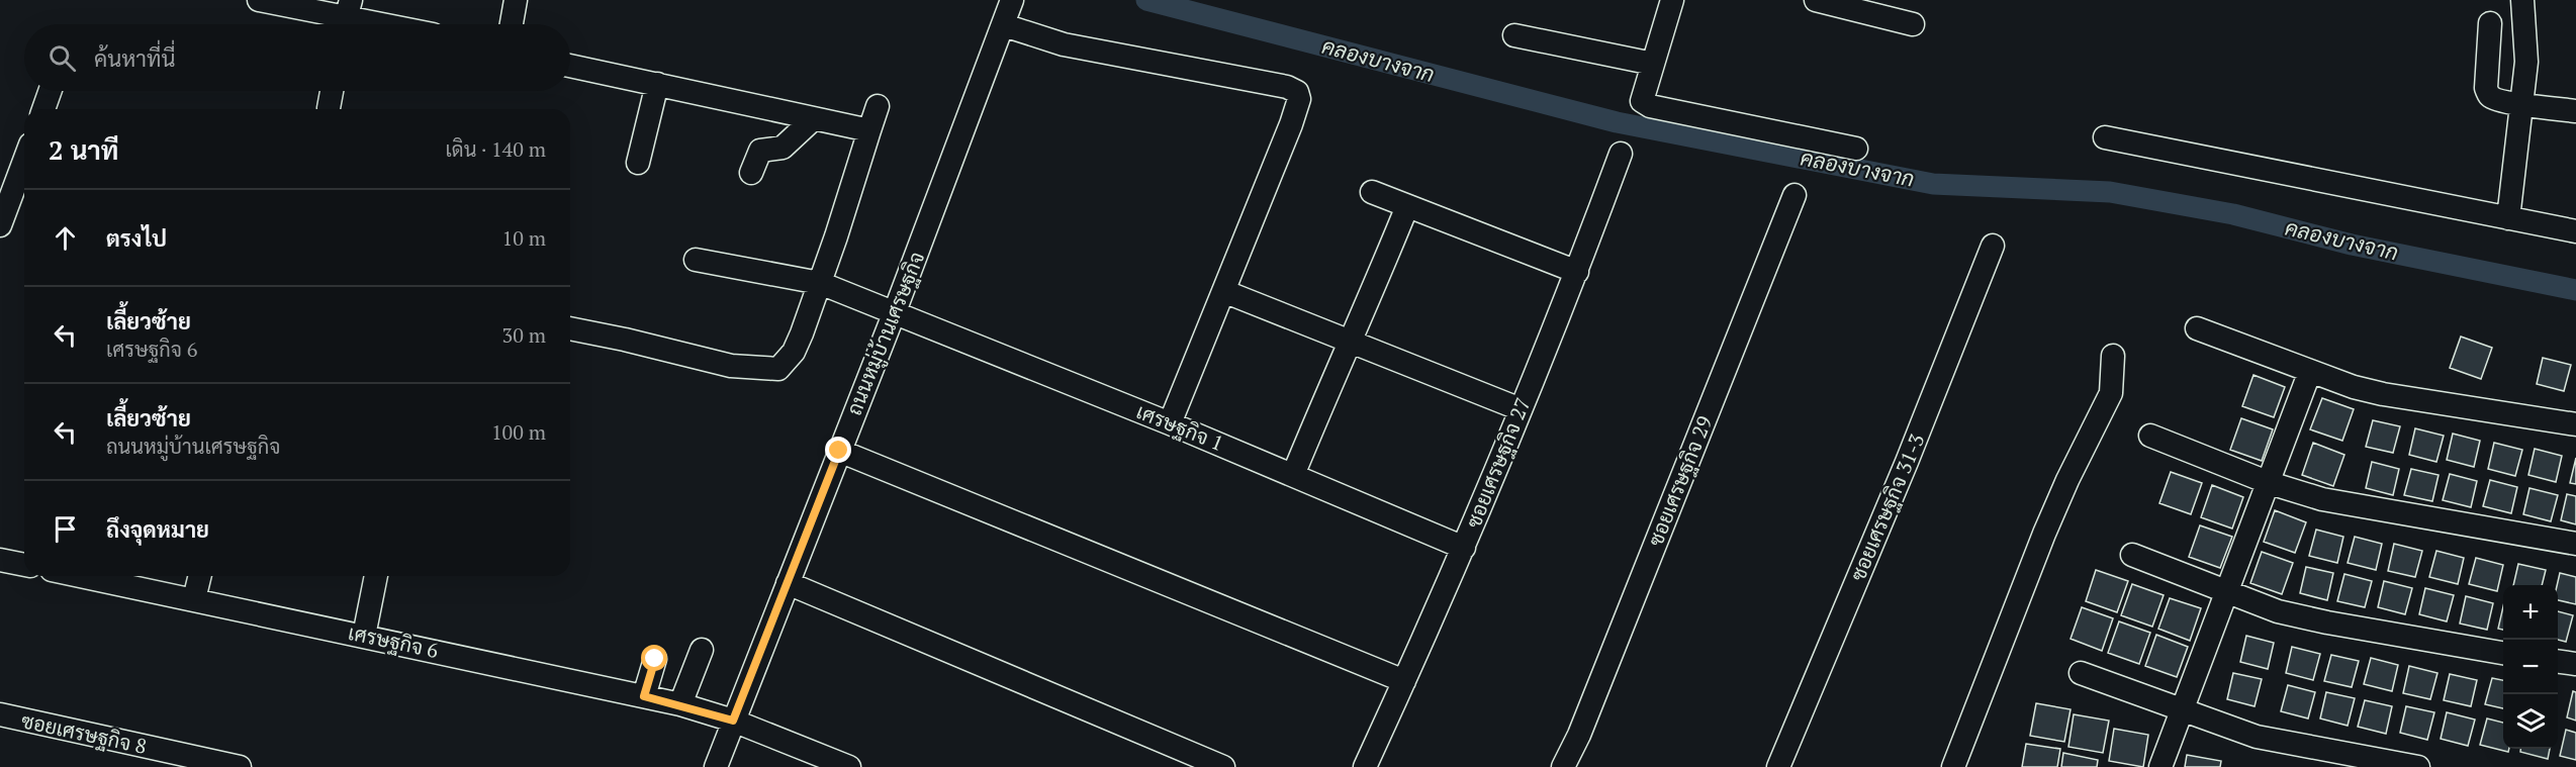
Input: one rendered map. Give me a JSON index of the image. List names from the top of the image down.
{
  "streets": {
    "street": [
      "ถนนหมู่บ้านเศรษฐกิจ",
      "เศรษฐกิจ 1",
      "ซอยเศรษฐกิจ 27",
      "ซอยเศรษฐกิจ 29",
      "ซอยเศรษฐกิจ 31-3",
      "เศรษฐกิจ 6",
      "ซอยเศรษฐกิจ 8"
    ]
  },
  "crossings": [
    ["ถนนหมู่บ้านเศรษฐกิจ", "เศรษฐกิจ 1"],
    ["ถนนหมู่บ้านเศรษฐกิจ", "เศรษฐกิจ 6"],
    ["เศรษฐกิจ 1", "ซอยเศรษฐกิจ 27"]
  ],
  "water": ["คลองบางจาก"],
  "page": {
    "search": "ค้นหาที่นี่",
    "heading": ["2 นาที", "เดิน · 140 m"],
    "list": [
      ["ตรงไป", "10 m"],
      ["เลี้ยวซ้าย", "เศรษฐกิจ 6", "30 m"],
      ["เลี้ยวซ้าย", "ถนนหมู่บ้านเศรษฐกิจ", "100 m"],
      "ถึงจุดหมาย"
    ],
    "map_buttons": ["+", "−"]
  }
}
